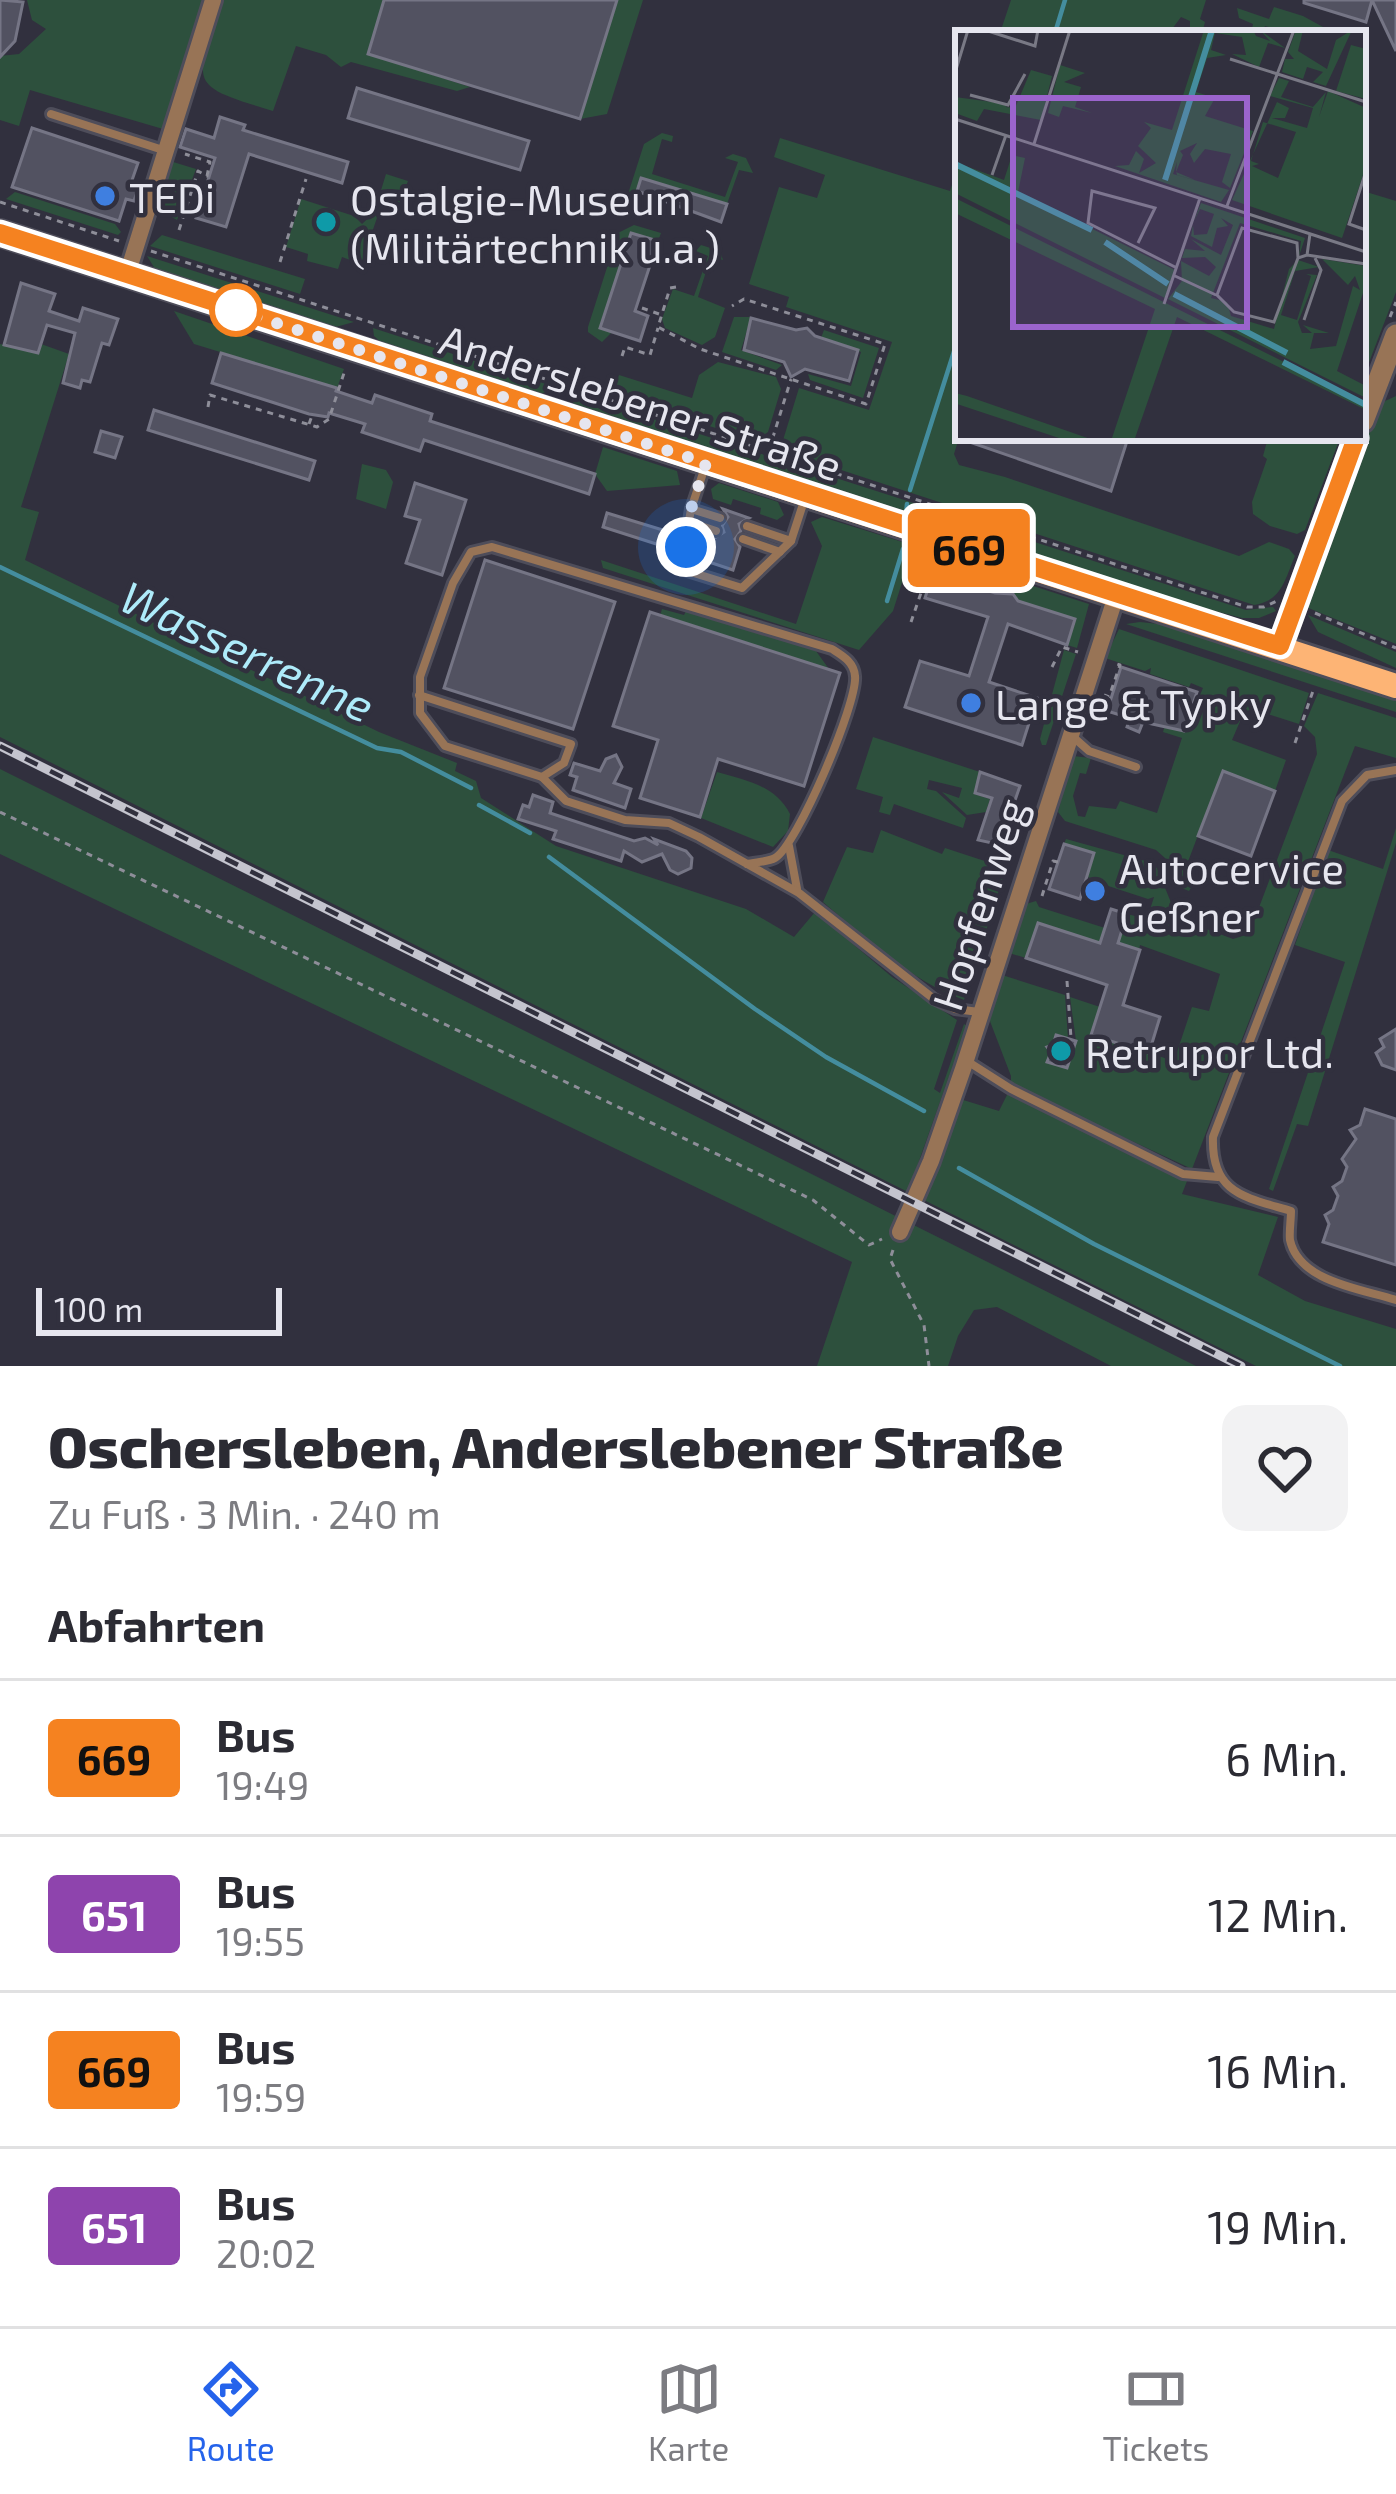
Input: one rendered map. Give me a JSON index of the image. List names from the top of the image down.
{
  "streets": {
    "main road": ["Anderslebener Straße"],
    "street": ["Hopfenweg"]
  },
  "crossings": [
    ["Anderslebener Straße", "Hopfenweg"]
  ],
  "water": ["Wasserrenne"],
  "places": [
    "TEDi",
    "Ostalgie-Museum (Militärtechnik u.a.)",
    "Lange & Typky",
    "Autocervice Geßner",
    "Retrupor Ltd."
  ],
  "lines": ["bus line 669"],
  "scale_bar": "100 m",
  "page": {
    "on_map": "669",
    "scale": "100 m",
    "heading": [
      ["Oschersleben, Anderslebener Straße", "Zu Fuß · 3 Min. · 240 m"],
      "Abfahrten"
    ],
    "list": [
      {
        "mark": "669",
        "name": "Bus",
        "note": "19:49",
        "value": "6 Min."
      },
      {
        "mark": "651",
        "name": "Bus",
        "note": "19:55",
        "value": "12 Min."
      },
      {
        "mark": "669",
        "name": "Bus",
        "note": "19:59",
        "value": "16 Min."
      },
      {
        "mark": "651",
        "name": "Bus",
        "note": "20:02",
        "value": "19 Min."
      }
    ],
    "tabs": ["Route", "Karte", "Tickets"]
  }
}
